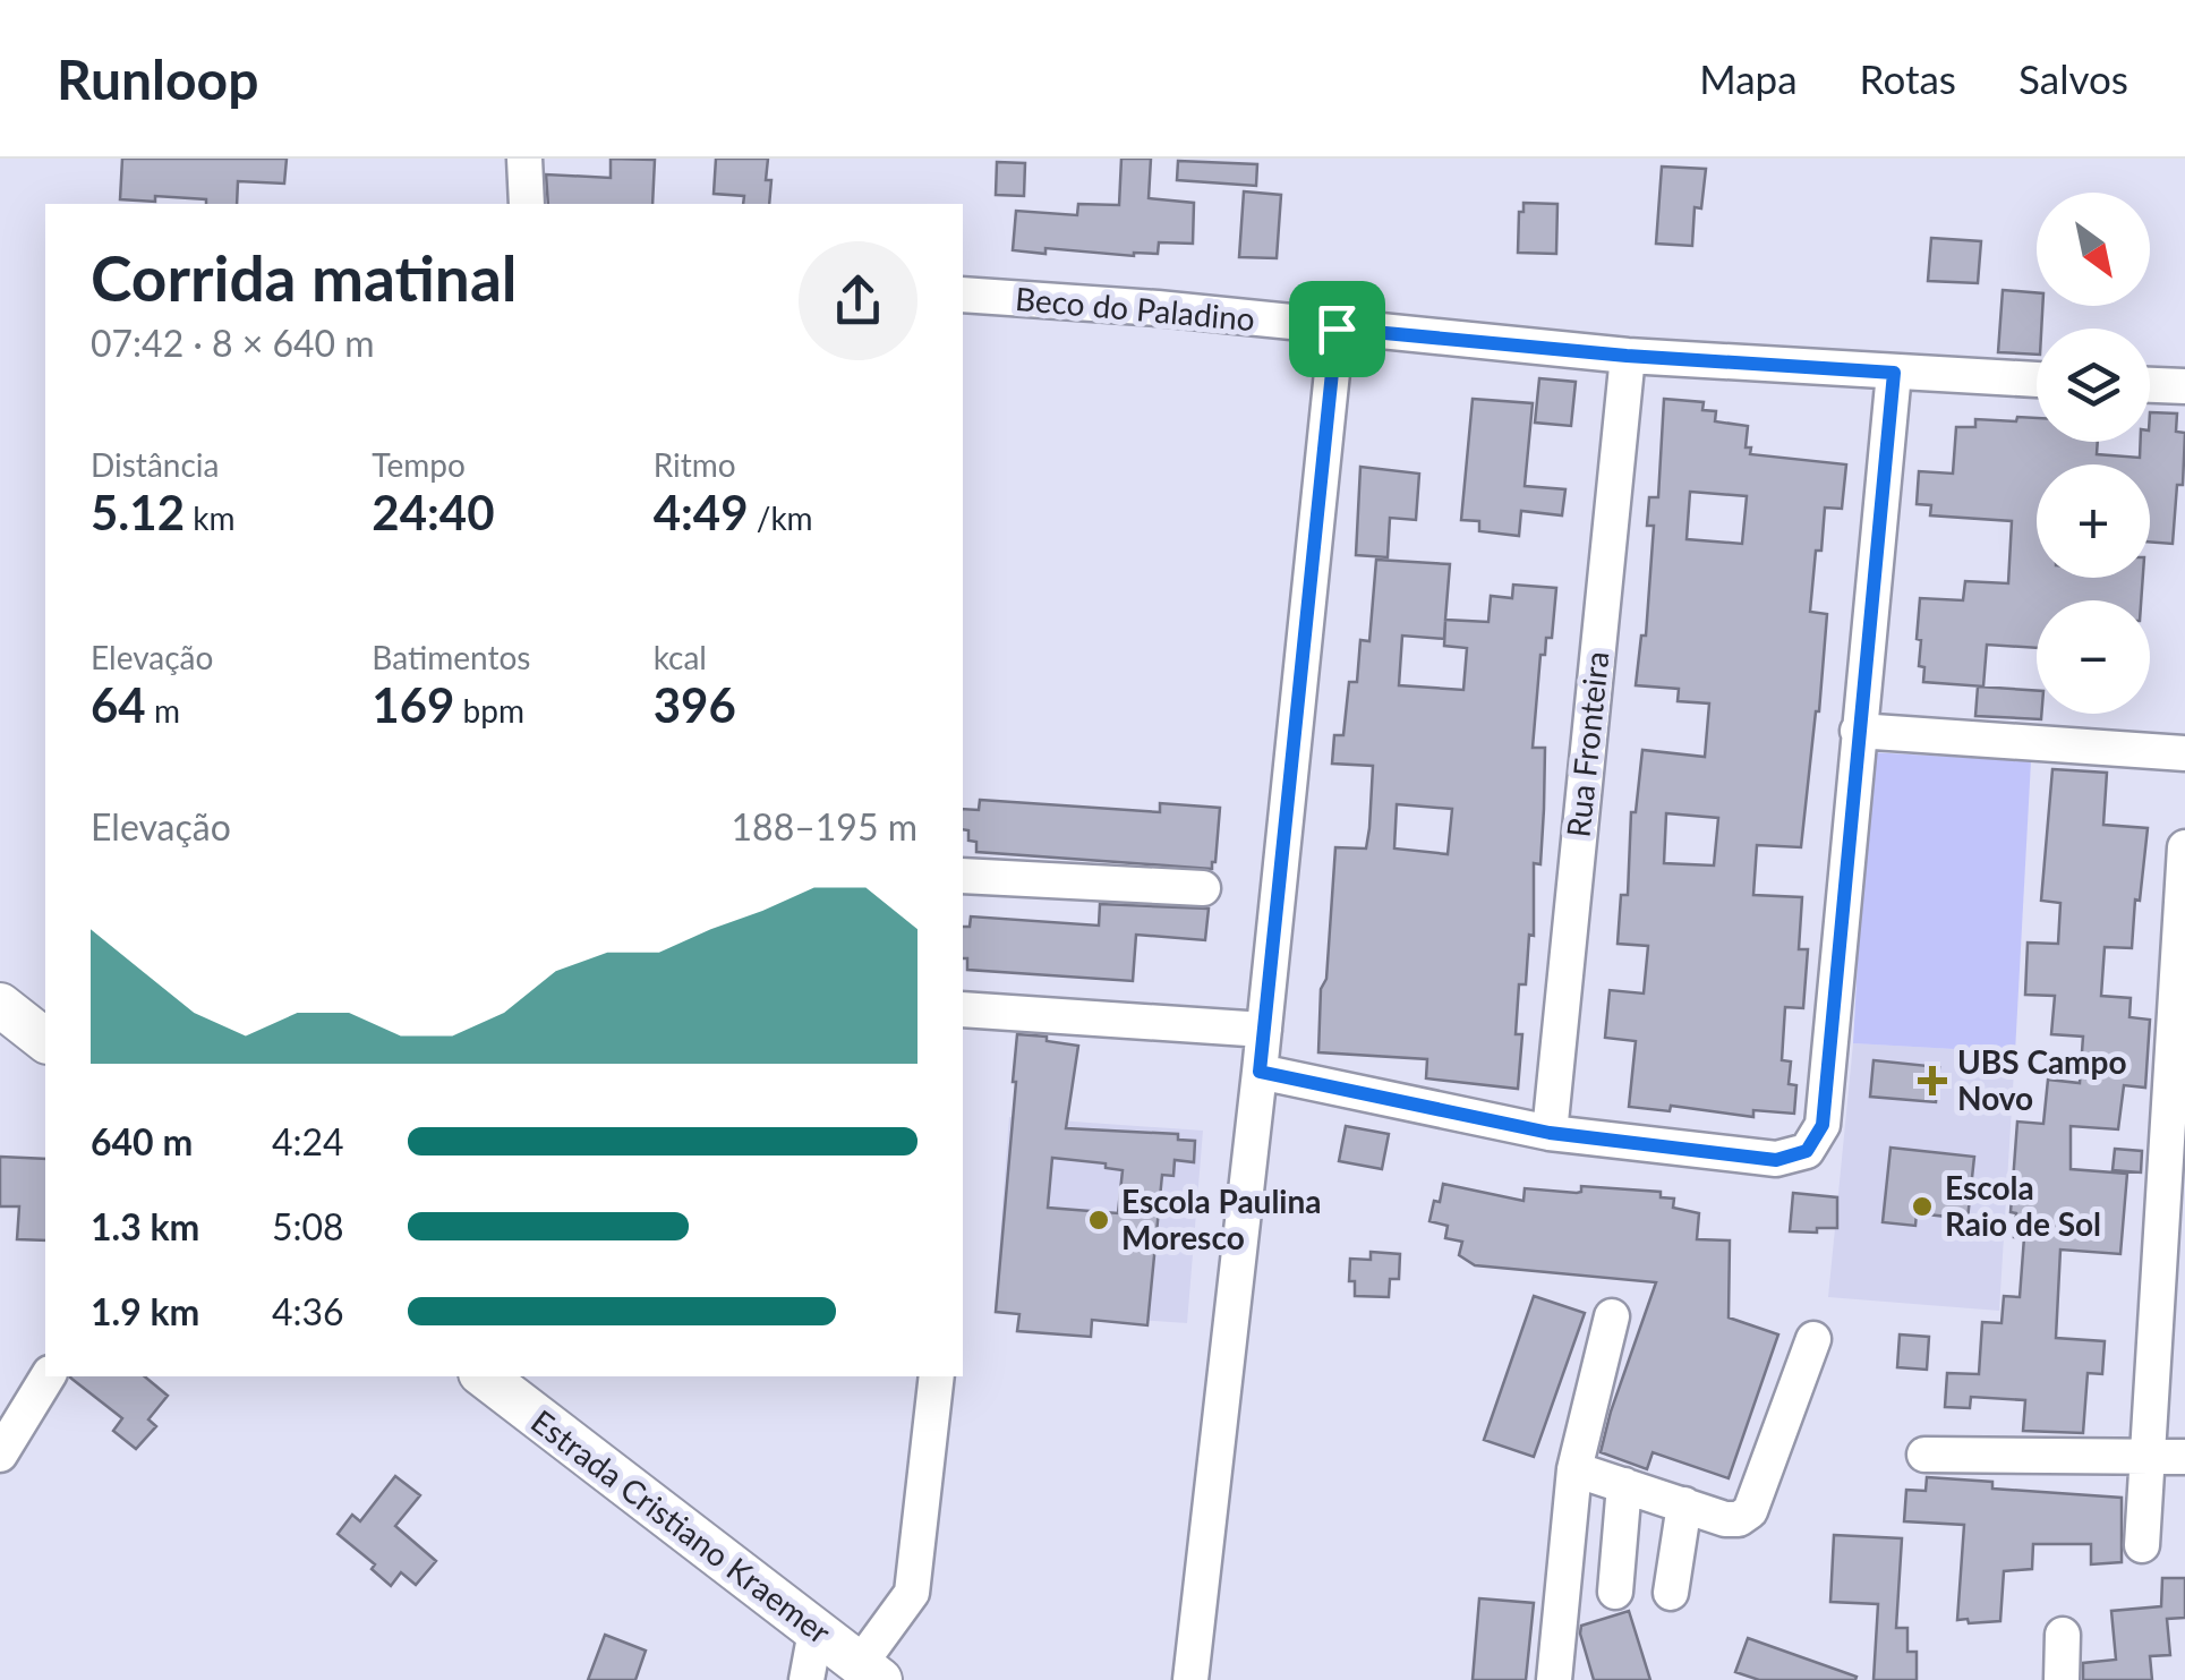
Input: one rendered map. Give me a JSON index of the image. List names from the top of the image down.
{
  "streets": {
    "main road": ["Estrada Cristiano Kraemer"],
    "street": ["Beco do Paladino", "Rua Fronteira"]
  },
  "crossings": [
    ["Beco do Paladino", "Rua Fronteira"]
  ],
  "places": {
    "health": ["UBS Campo Novo"],
    "other": ["Escola Raio de Sol", "Escola Paulina Moresco"]
  },
  "north": "bottom right",
  "page": {
    "header": "Runloop",
    "nav": ["Mapa", "Rotas", "Salvos"],
    "map_buttons": ["+", "−"],
    "heading": ["Corrida matinal", "07:42 · 8 × 640 m"],
    "stats": [
      ["Distância", "5.12 km"],
      ["Tempo", "24:40"],
      ["Ritmo", "4:49 /km"],
      ["Elevação", "64 m"],
      ["Batimentos", "169 bpm"],
      ["kcal", "396"]
    ],
    "chart": ["Elevação", "188–195 m"],
    "list": [
      {
        "name": "640 m",
        "note": "4:24"
      },
      {
        "name": "1.3 km",
        "note": "5:08"
      },
      {
        "name": "1.9 km",
        "note": "4:36"
      }
    ]
  }
}
